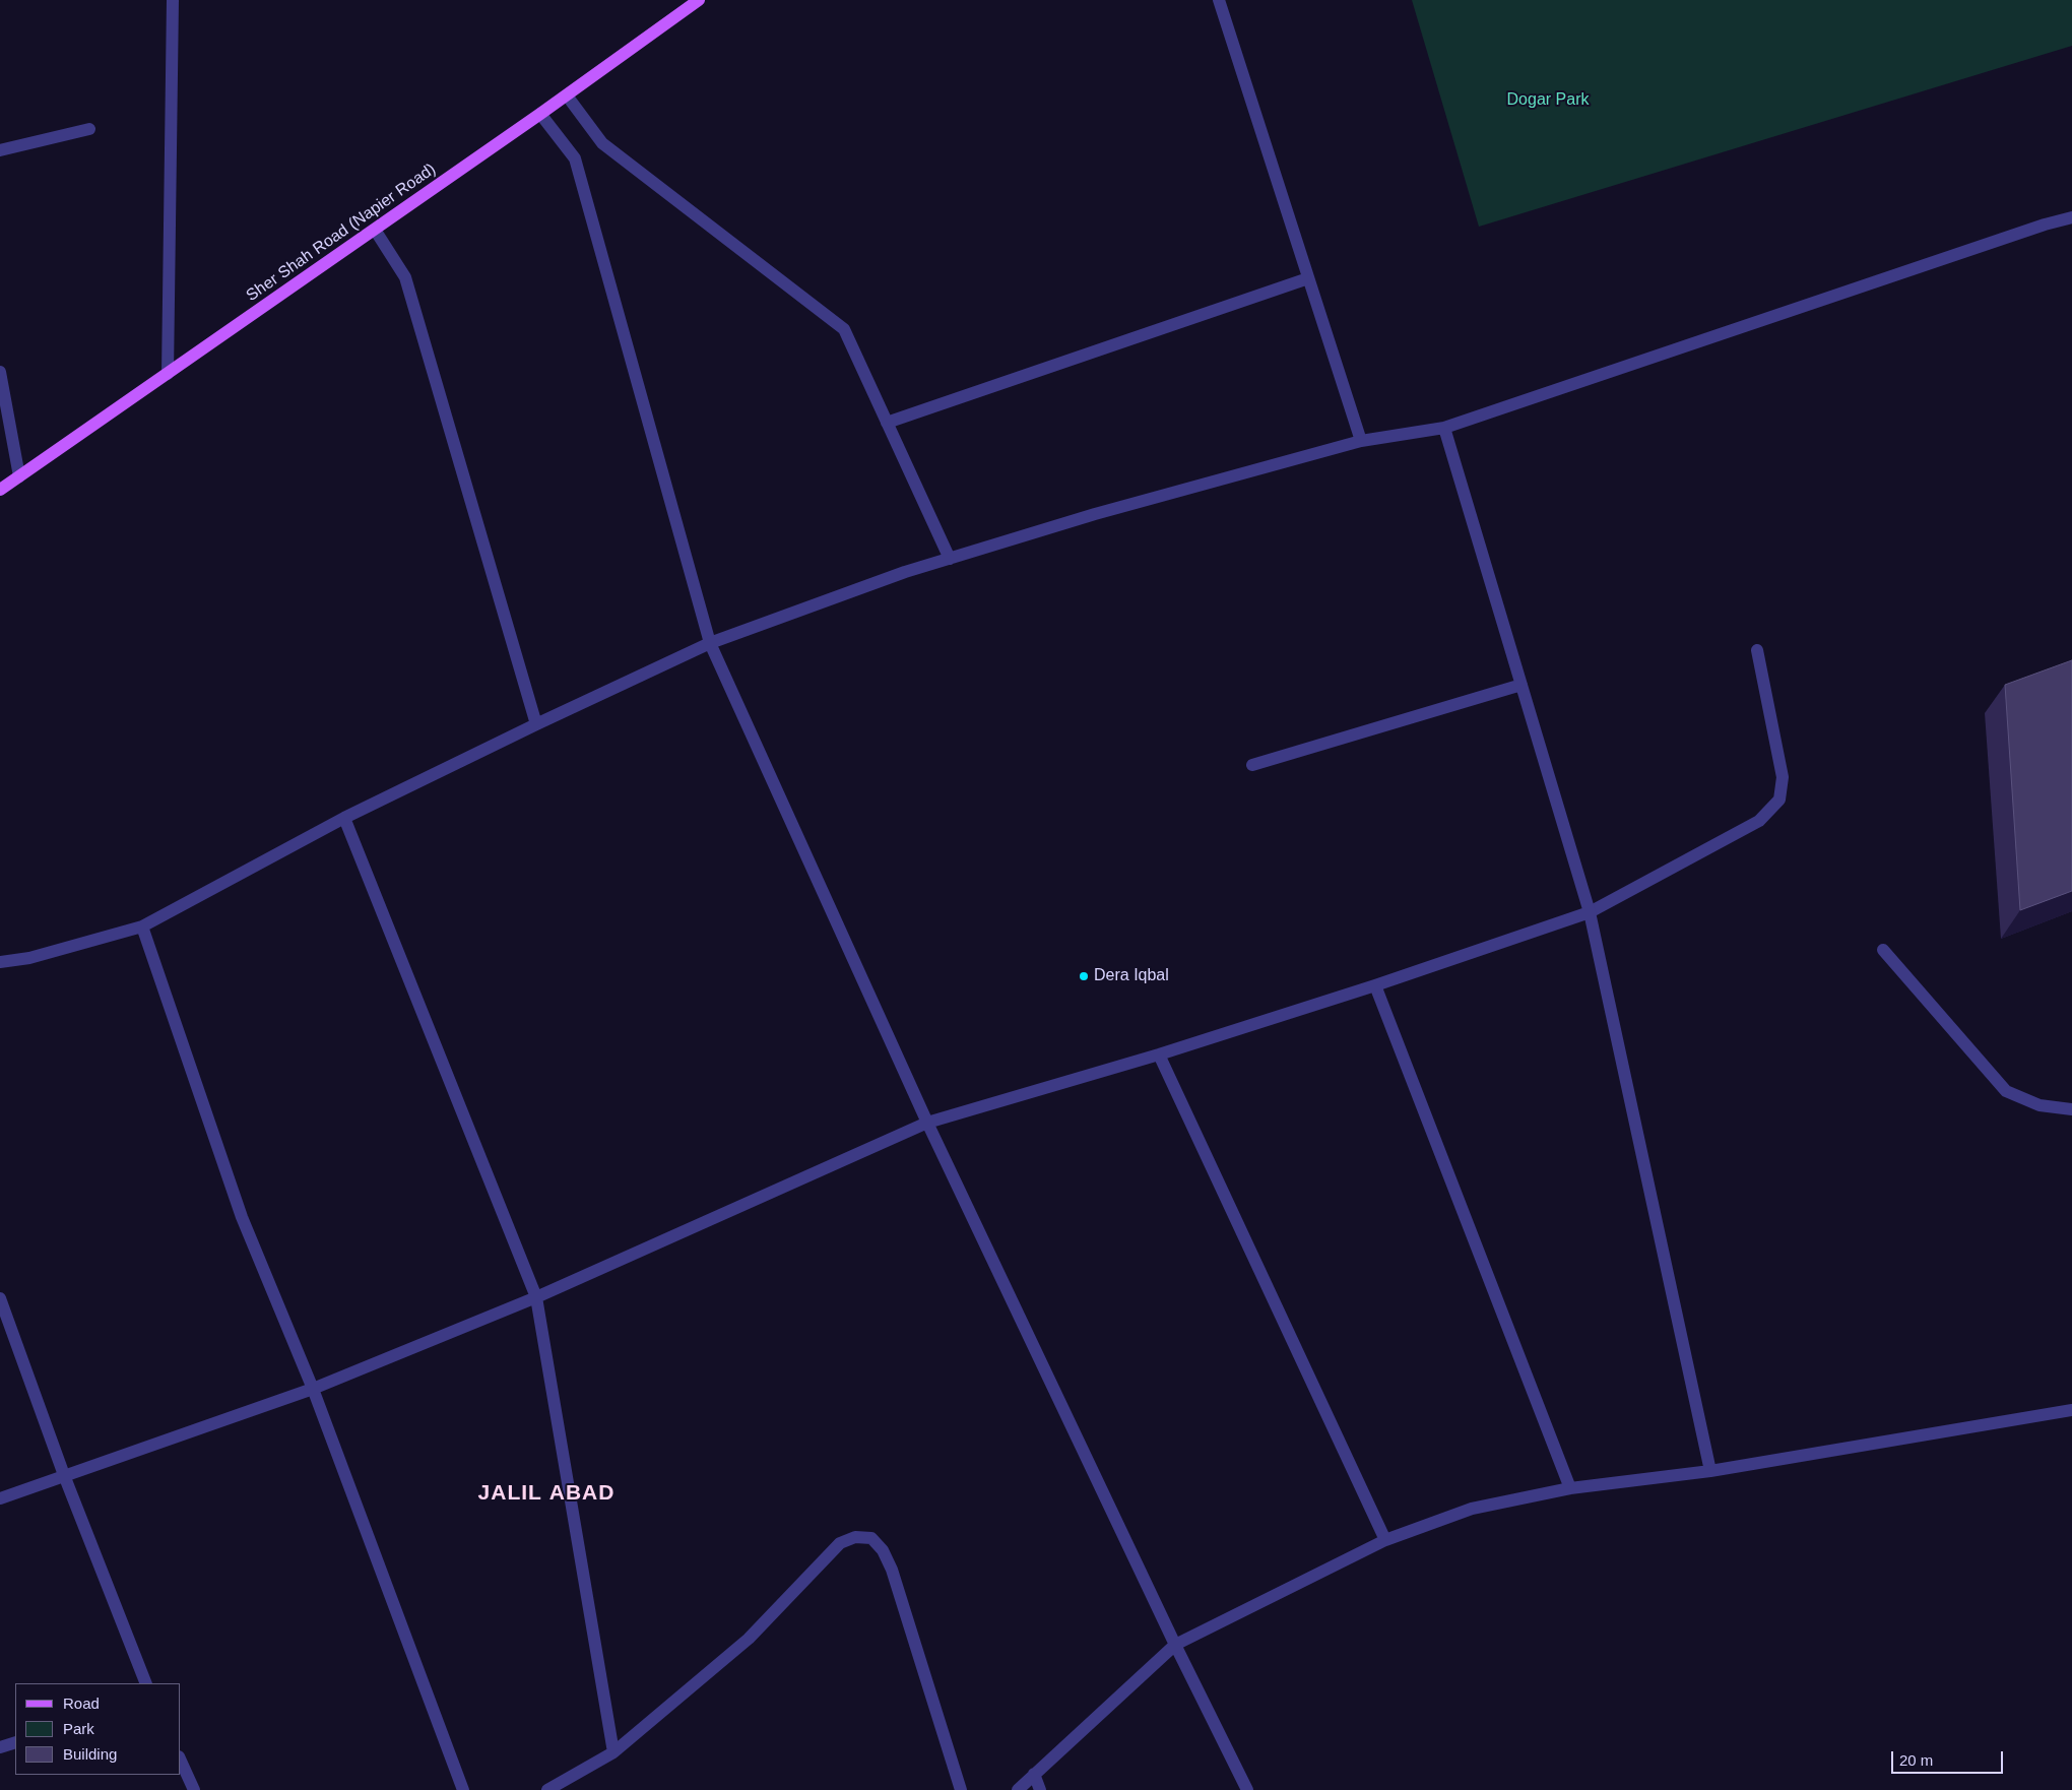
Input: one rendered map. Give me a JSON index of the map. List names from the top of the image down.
{
  "streets": {
    "main road": ["Sher Shah Road (Napier Road)"]
  },
  "districts": ["JALIL ABAD"],
  "parks": ["Dogar Park"],
  "places": ["Dera Iqbal"],
  "legend": ["Road", "Park", "Building"],
  "scale_bar": "20 m"
}
